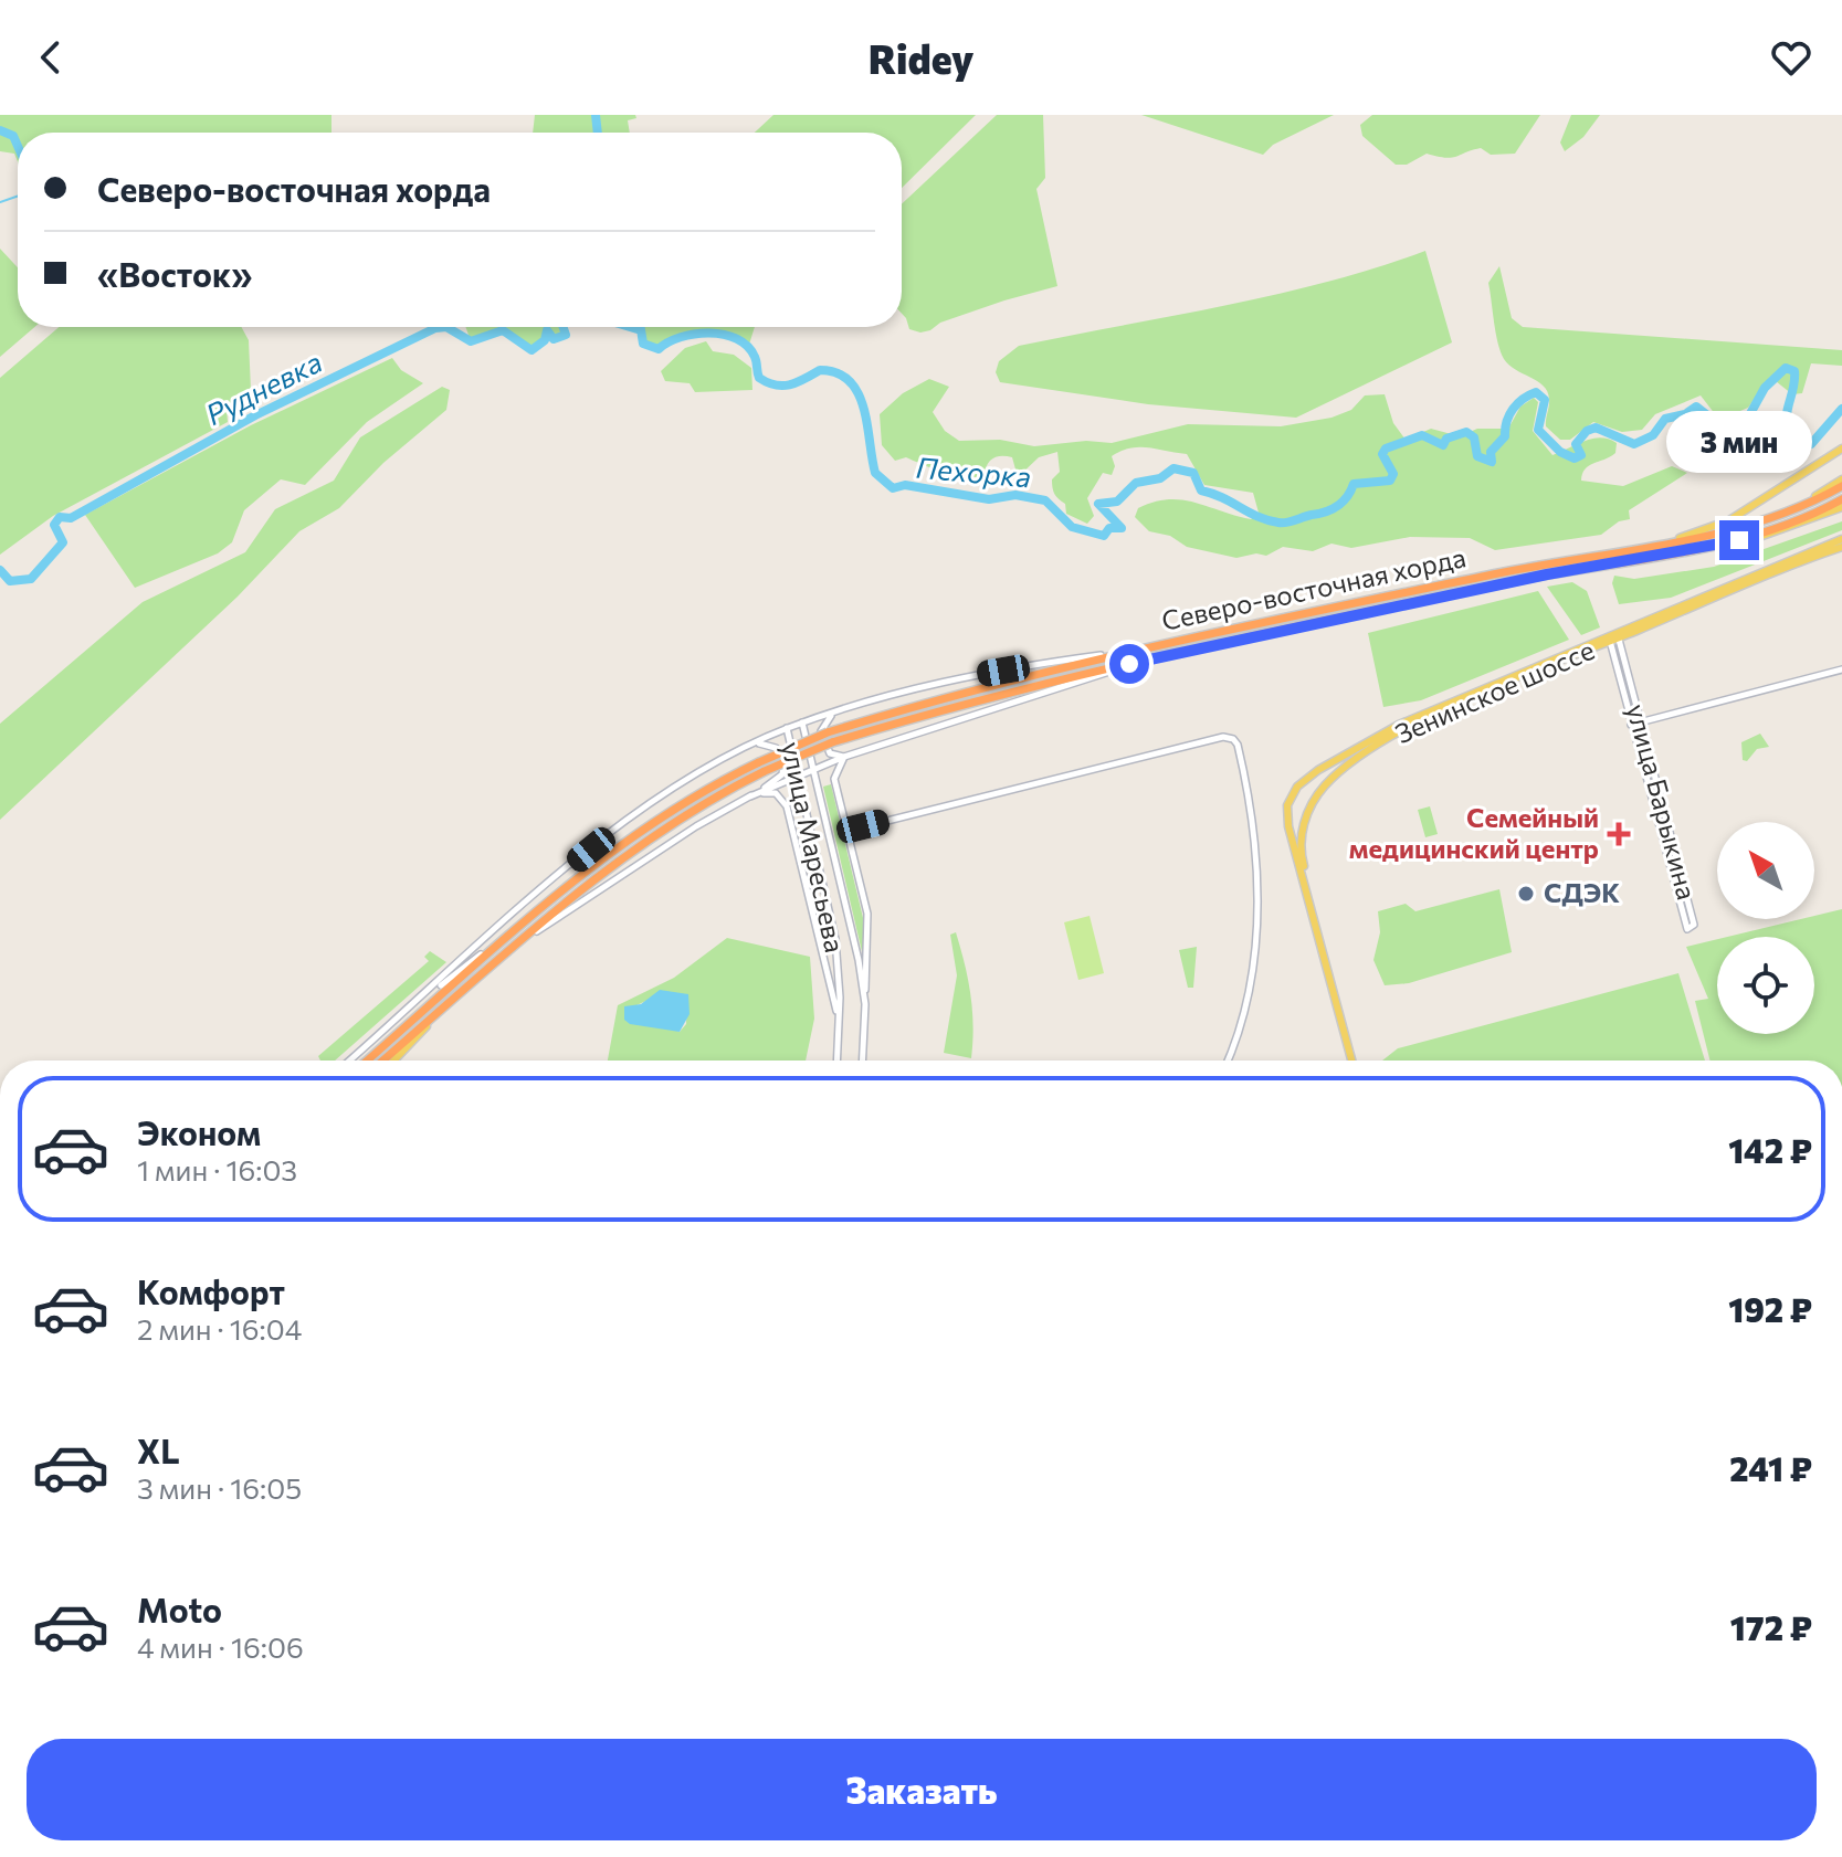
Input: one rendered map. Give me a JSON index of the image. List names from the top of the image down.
{
  "streets": {
    "highway": ["Северо-восточная хорда"],
    "main road": ["Зенинское шоссе"],
    "street": ["улица Барыкина", "улица Маресьева"]
  },
  "crossings": [
    ["Зенинское шоссе", "улица Барыкина"]
  ],
  "water": ["Рудневка", "Пехорка"],
  "places": {
    "health": ["Семейный медицинский центр"],
    "other": ["СДЭК"]
  },
  "north": "top left",
  "page": {
    "header": "Ridey",
    "banner": ["Северо-восточная хорда", "«Восток»"],
    "bubble": "3 мин",
    "list": [
      {
        "name": "Эконом",
        "note": "1 мин · 16:03",
        "value": "142 ₽"
      },
      {
        "name": "Комфорт",
        "note": "2 мин · 16:04",
        "value": "192 ₽"
      },
      {
        "name": "XL",
        "note": "3 мин · 16:05",
        "value": "241 ₽"
      },
      {
        "name": "Moto",
        "note": "4 мин · 16:06",
        "value": "172 ₽"
      }
    ],
    "buttons": "Заказать"
  }
}
